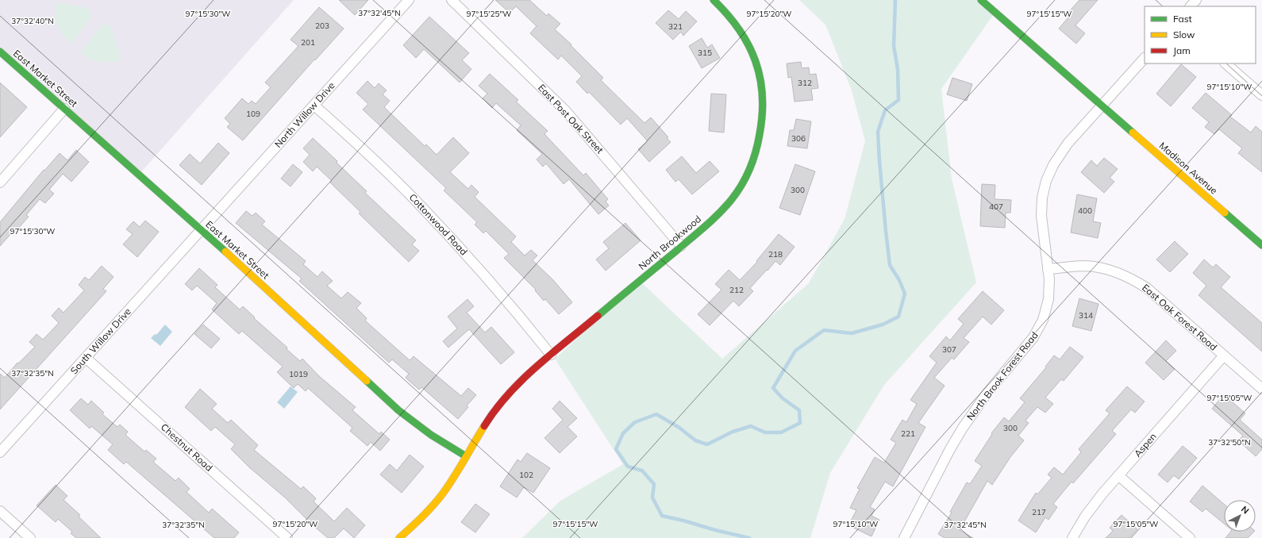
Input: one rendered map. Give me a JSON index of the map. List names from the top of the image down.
{
  "streets": {
    "street": [
      "East Market Street",
      "North Willow Drive",
      "East Post Oak Street",
      "Madison Avenue",
      "Cottonwood Road",
      "North Brookwood",
      "East Oak Forest Road",
      "South Willow Drive",
      "North Brook Forest Road",
      "Aspen",
      "Chestnut Road"
    ]
  },
  "crossings": [
    ["East Market Street", "North Willow Drive"],
    ["East Market Street", "North Brookwood"],
    ["East Market Street", "South Willow Drive"],
    ["North Willow Drive", "Cottonwood Road"],
    ["North Willow Drive", "South Willow Drive"],
    ["East Post Oak Street", "North Brookwood"],
    ["Madison Avenue", "North Brook Forest Road"],
    ["Cottonwood Road", "North Brookwood"],
    ["East Oak Forest Road", "North Brook Forest Road"],
    ["East Oak Forest Road", "Aspen"],
    ["South Willow Drive", "Chestnut Road"]
  ],
  "house_numbers": [
    "203",
    "321",
    "201",
    "315",
    "312",
    "109",
    "306",
    "300",
    "407",
    "400",
    "218",
    "212",
    "314",
    "307",
    "1019",
    "300",
    "221",
    "102",
    "217"
  ],
  "legend": ["Fast", "Slow", "Jam"],
  "north": "top right",
  "coordinates": [
    "37°32'45\"N",
    "97°15'30\"W",
    "97°15'25\"W",
    "97°15'15\"W",
    "97°15'20\"W",
    "37°32'40\"N",
    "97°15'10\"W",
    "37°32'35\"N",
    "97°15'05\"W",
    "37°32'50\"N"
  ]
}
